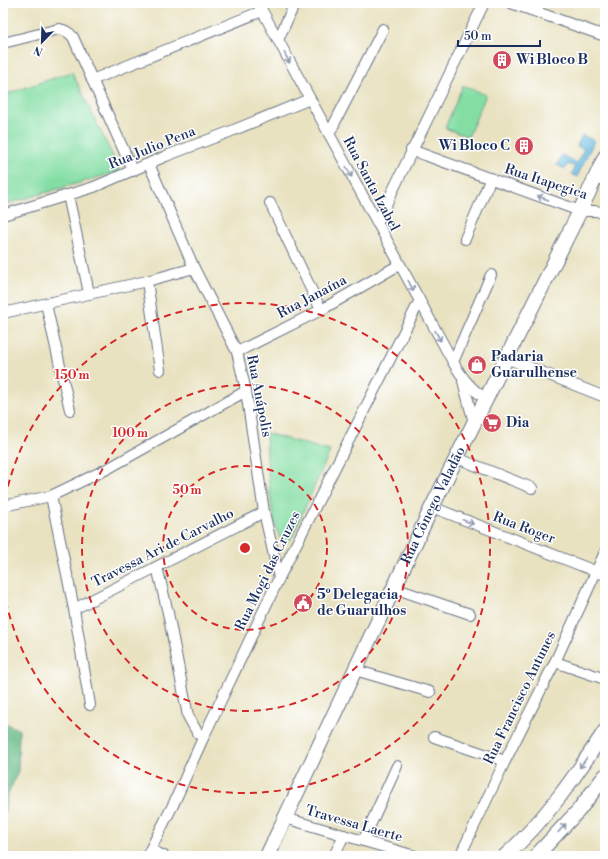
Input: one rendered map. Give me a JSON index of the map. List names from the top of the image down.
{
  "streets": {
    "street": [
      "Rua Julio Pena",
      "Rua Itapegica",
      "Rua Santa Izabel",
      "Rua Janaína",
      "Rua Anápolis",
      "Rua Cônego Valadão",
      "Rua Roger",
      "Travessa Ari de Carvalho",
      "Rua Mogi das Cruzes",
      "Rua Francisco Antunes",
      "Travessa Laerte"
    ]
  },
  "crossings": [
    ["Rua Julio Pena", "Rua Santa Izabel"],
    ["Rua Julio Pena", "Rua Anápolis"],
    ["Rua Itapegica", "Rua Cônego Valadão"],
    ["Rua Santa Izabel", "Rua Janaína"],
    ["Rua Santa Izabel", "Rua Cônego Valadão"],
    ["Rua Santa Izabel", "Rua Mogi das Cruzes"],
    ["Rua Janaína", "Rua Anápolis"],
    ["Rua Anápolis", "Travessa Ari de Carvalho"],
    ["Rua Anápolis", "Rua Mogi das Cruzes"],
    ["Rua Cônego Valadão", "Rua Roger"],
    ["Rua Cônego Valadão", "Travessa Laerte"],
    ["Rua Roger", "Rua Francisco Antunes"]
  ],
  "one_way": ["Rua Itapegica", "Rua Santa Izabel"],
  "places": {
    "building": ["Wi Bloco B", "Wi Bloco C"],
    "shop": ["Padaria Guarulhense"],
    "supermarket": ["Dia"],
    "public building": ["5º Delegacia de Guarulhos"]
  },
  "scale_bar": "50 m",
  "north": "bottom left",
  "rings": ["150 m", "100 m", "50 m"]
}
